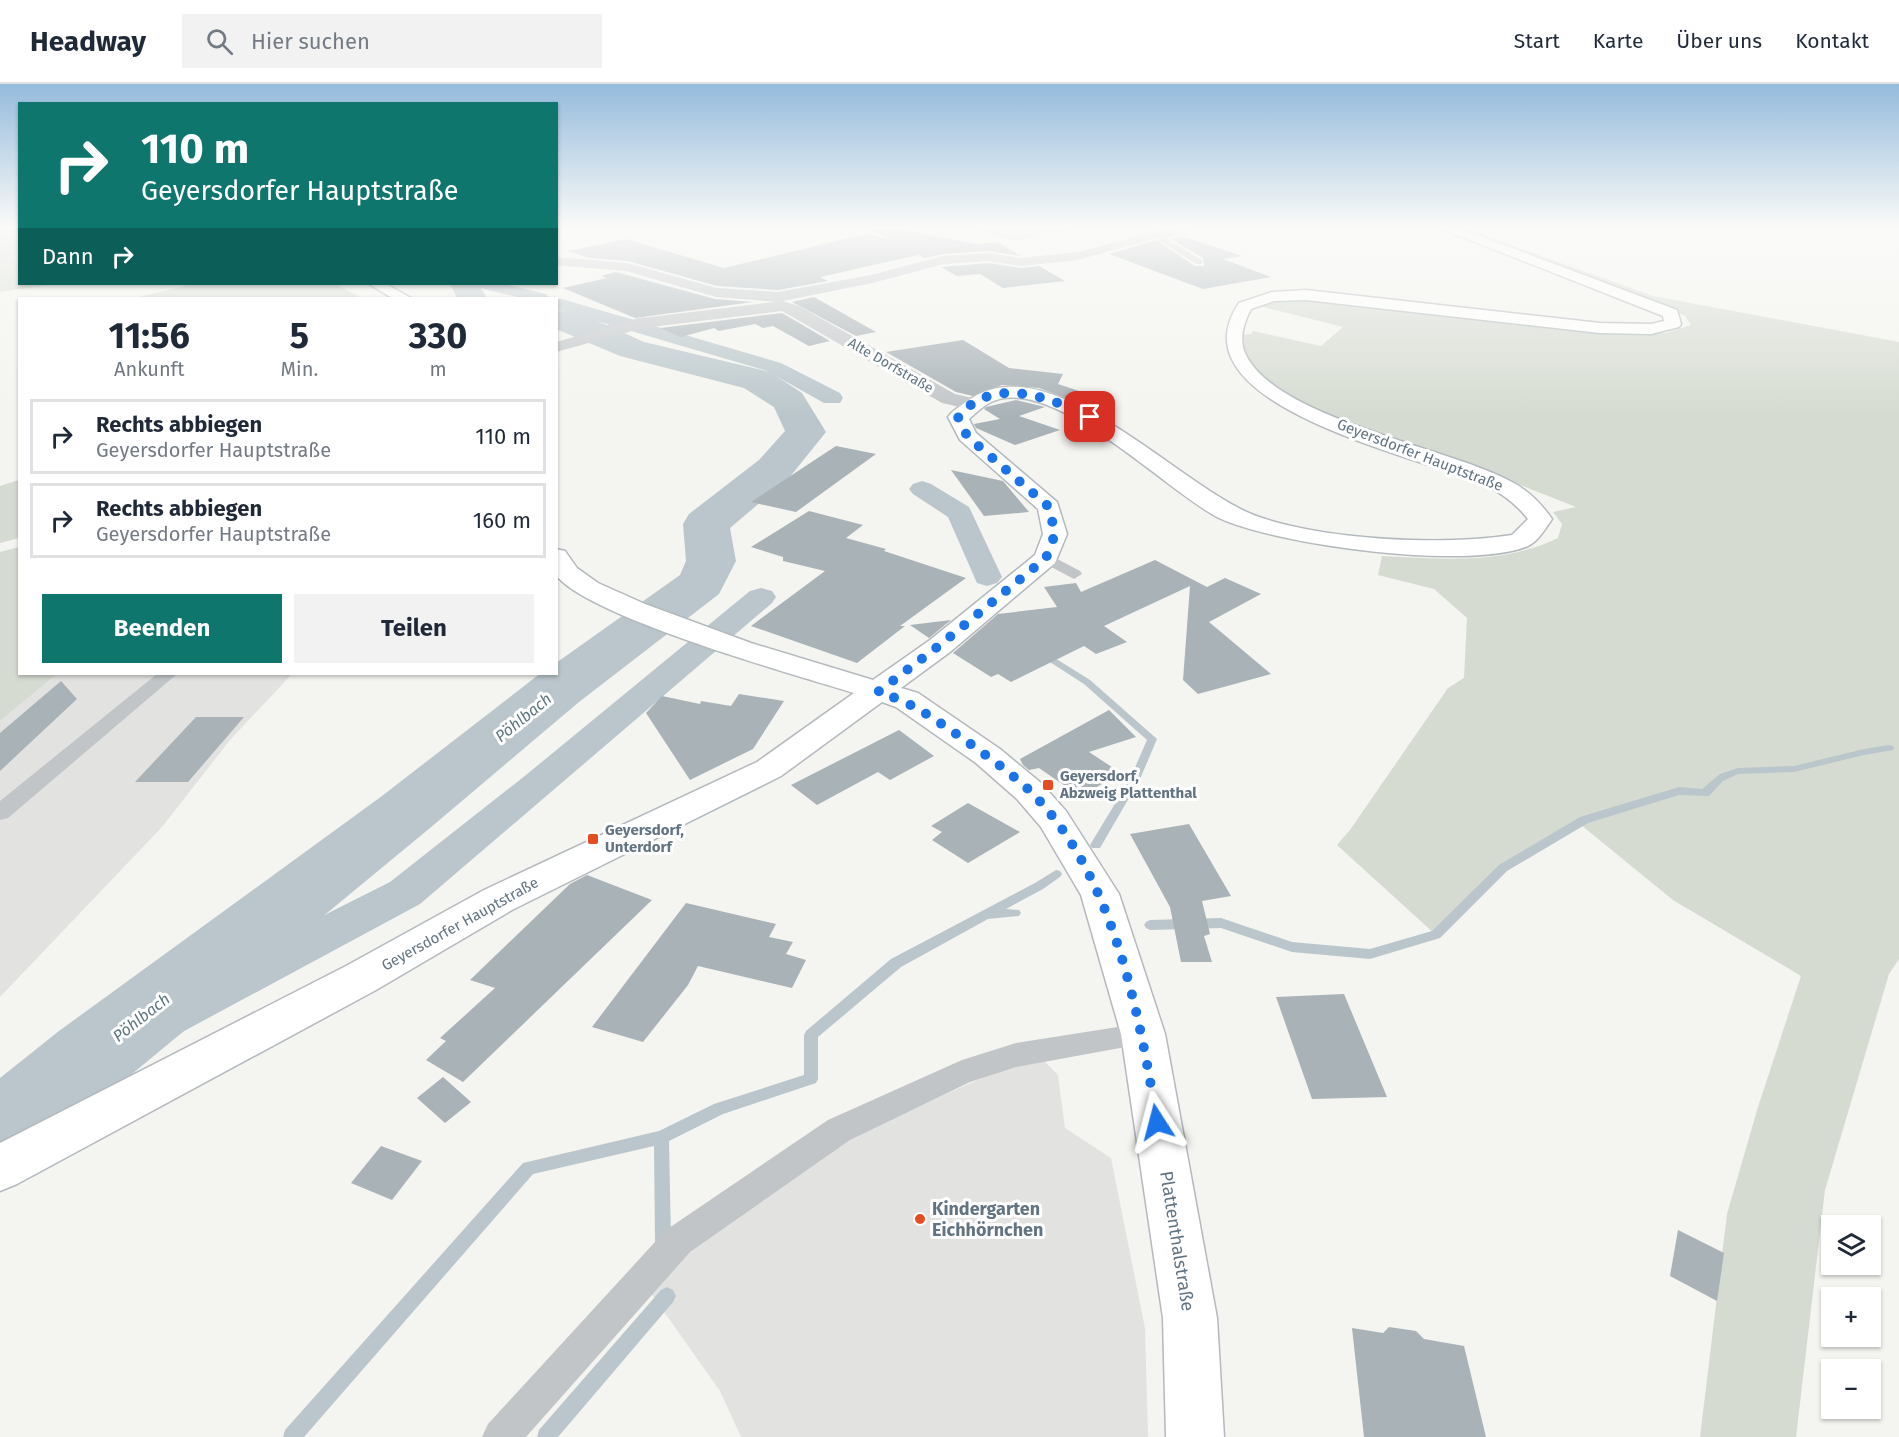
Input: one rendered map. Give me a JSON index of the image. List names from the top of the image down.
{
  "streets": {
    "main road": ["Geyersdorfer Hauptstraße", "Plattenthalstraße"],
    "street": ["Alte Dorfstraße"]
  },
  "crossings": [
    ["Alte Dorfstraße", "Geyersdorfer Hauptstraße"],
    ["Geyersdorfer Hauptstraße", "Plattenthalstraße"]
  ],
  "water": ["Pöhlbach"],
  "places": {
    "transit": ["Geyersdorf, Abzweig Plattenthal", "Geyersdorf, Unterdorf"],
    "other": ["Kindergarten Eichhörnchen"]
  },
  "page": {
    "header": "Headway",
    "search": "Hier suchen",
    "nav": [
      "Start",
      "Karte",
      "Über uns",
      "Kontakt"
    ],
    "turn": ["110 m", "Geyersdorfer Hauptstraße"],
    "then": "Dann",
    "eta": [
      "11:56",
      "Ankunft",
      "5",
      "Min.",
      "330",
      "m"
    ],
    "list": [
      {
        "name": "Rechts abbiegen",
        "note": "Geyersdorfer Hauptstraße",
        "value": "110 m"
      },
      {
        "name": "Rechts abbiegen",
        "note": "Geyersdorfer Hauptstraße",
        "value": "160 m"
      }
    ],
    "buttons": ["Beenden", "Teilen"],
    "map_buttons": ["+", "−"]
  }
}
